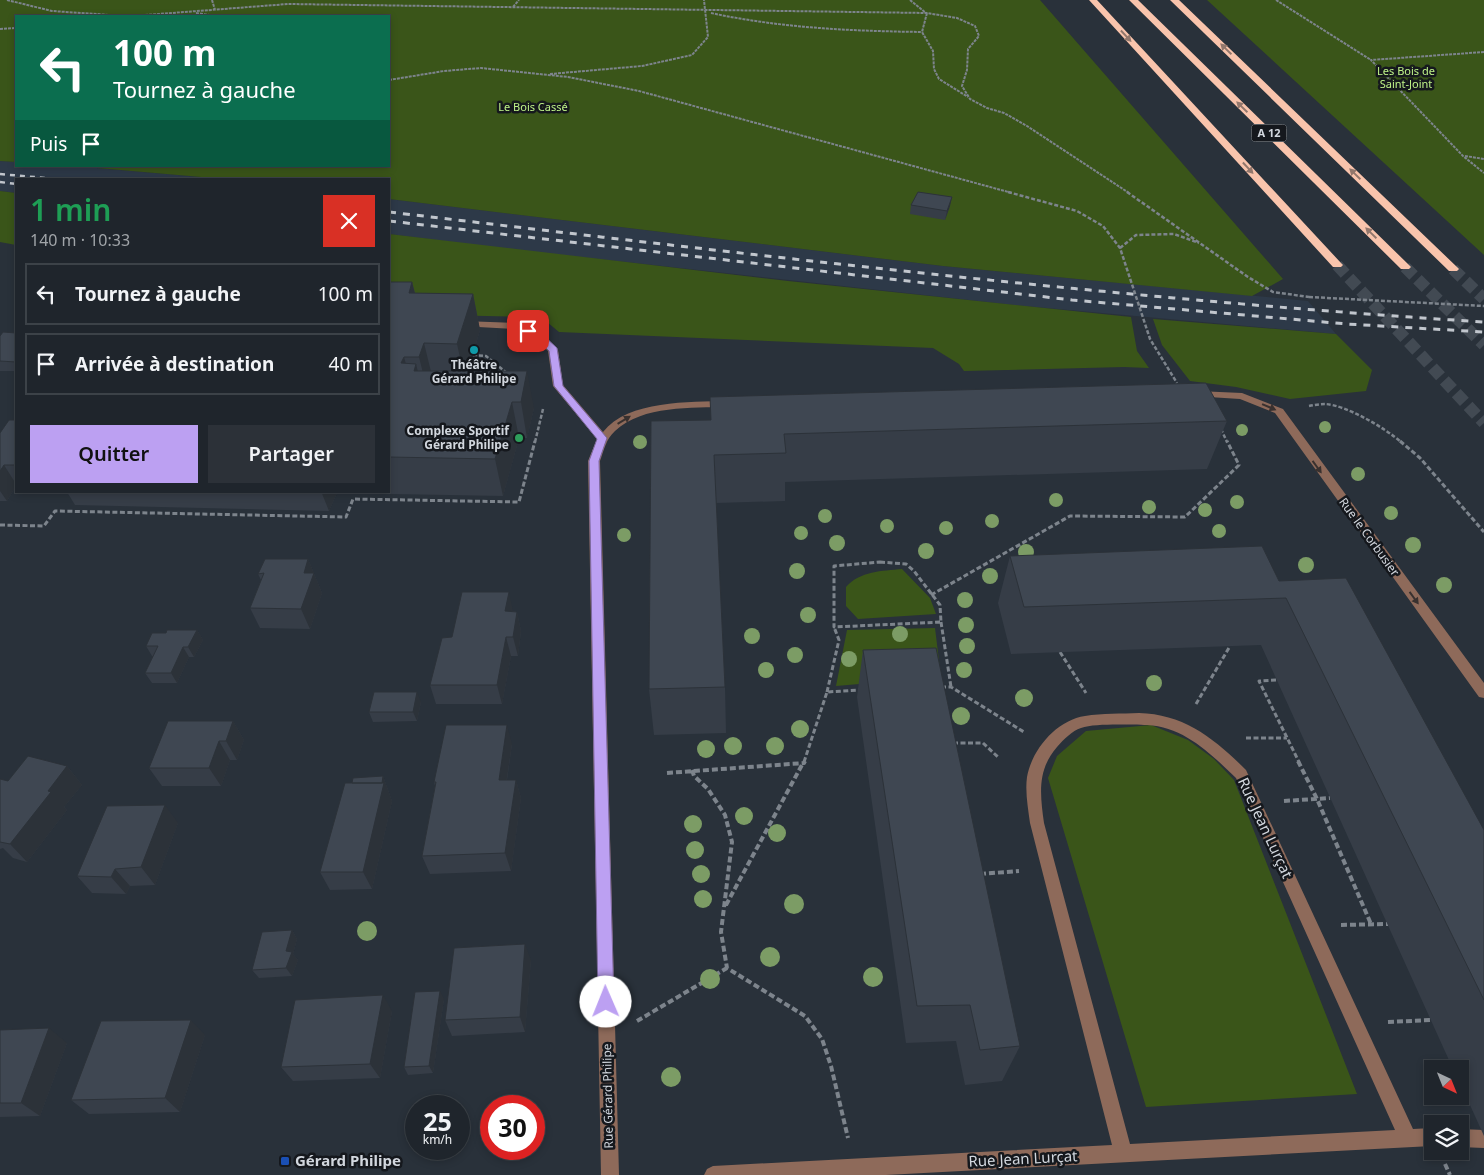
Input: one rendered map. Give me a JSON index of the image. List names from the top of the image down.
{
  "streets": {
    "highway": ["A 12"],
    "street": ["Rue le Corbusier", "Rue Jean Lurçat", "Rue Gérard Philipe"]
  },
  "one_way": ["Rue le Corbusier"],
  "parks": ["Les Bois de Saint-Joint", "Le Bois Cassé"],
  "places": {
    "other": ["Théâtre Gérard Philipe", "Complexe Sportif Gérard Philipe"],
    "transit": ["Gérard Philipe"]
  },
  "north": "bottom right",
  "page": {
    "turn": ["100 m", "Tournez à gauche"],
    "then": "Puis",
    "heading": ["1 min", "140 m · 10:33"],
    "list": [
      {
        "name": "Tournez à gauche",
        "value": "100 m"
      },
      {
        "name": "Arrivée à destination",
        "value": "40 m"
      }
    ],
    "buttons": ["Quitter", "Partager"],
    "speed": "25 km/h",
    "limit": "30"
  }
}
